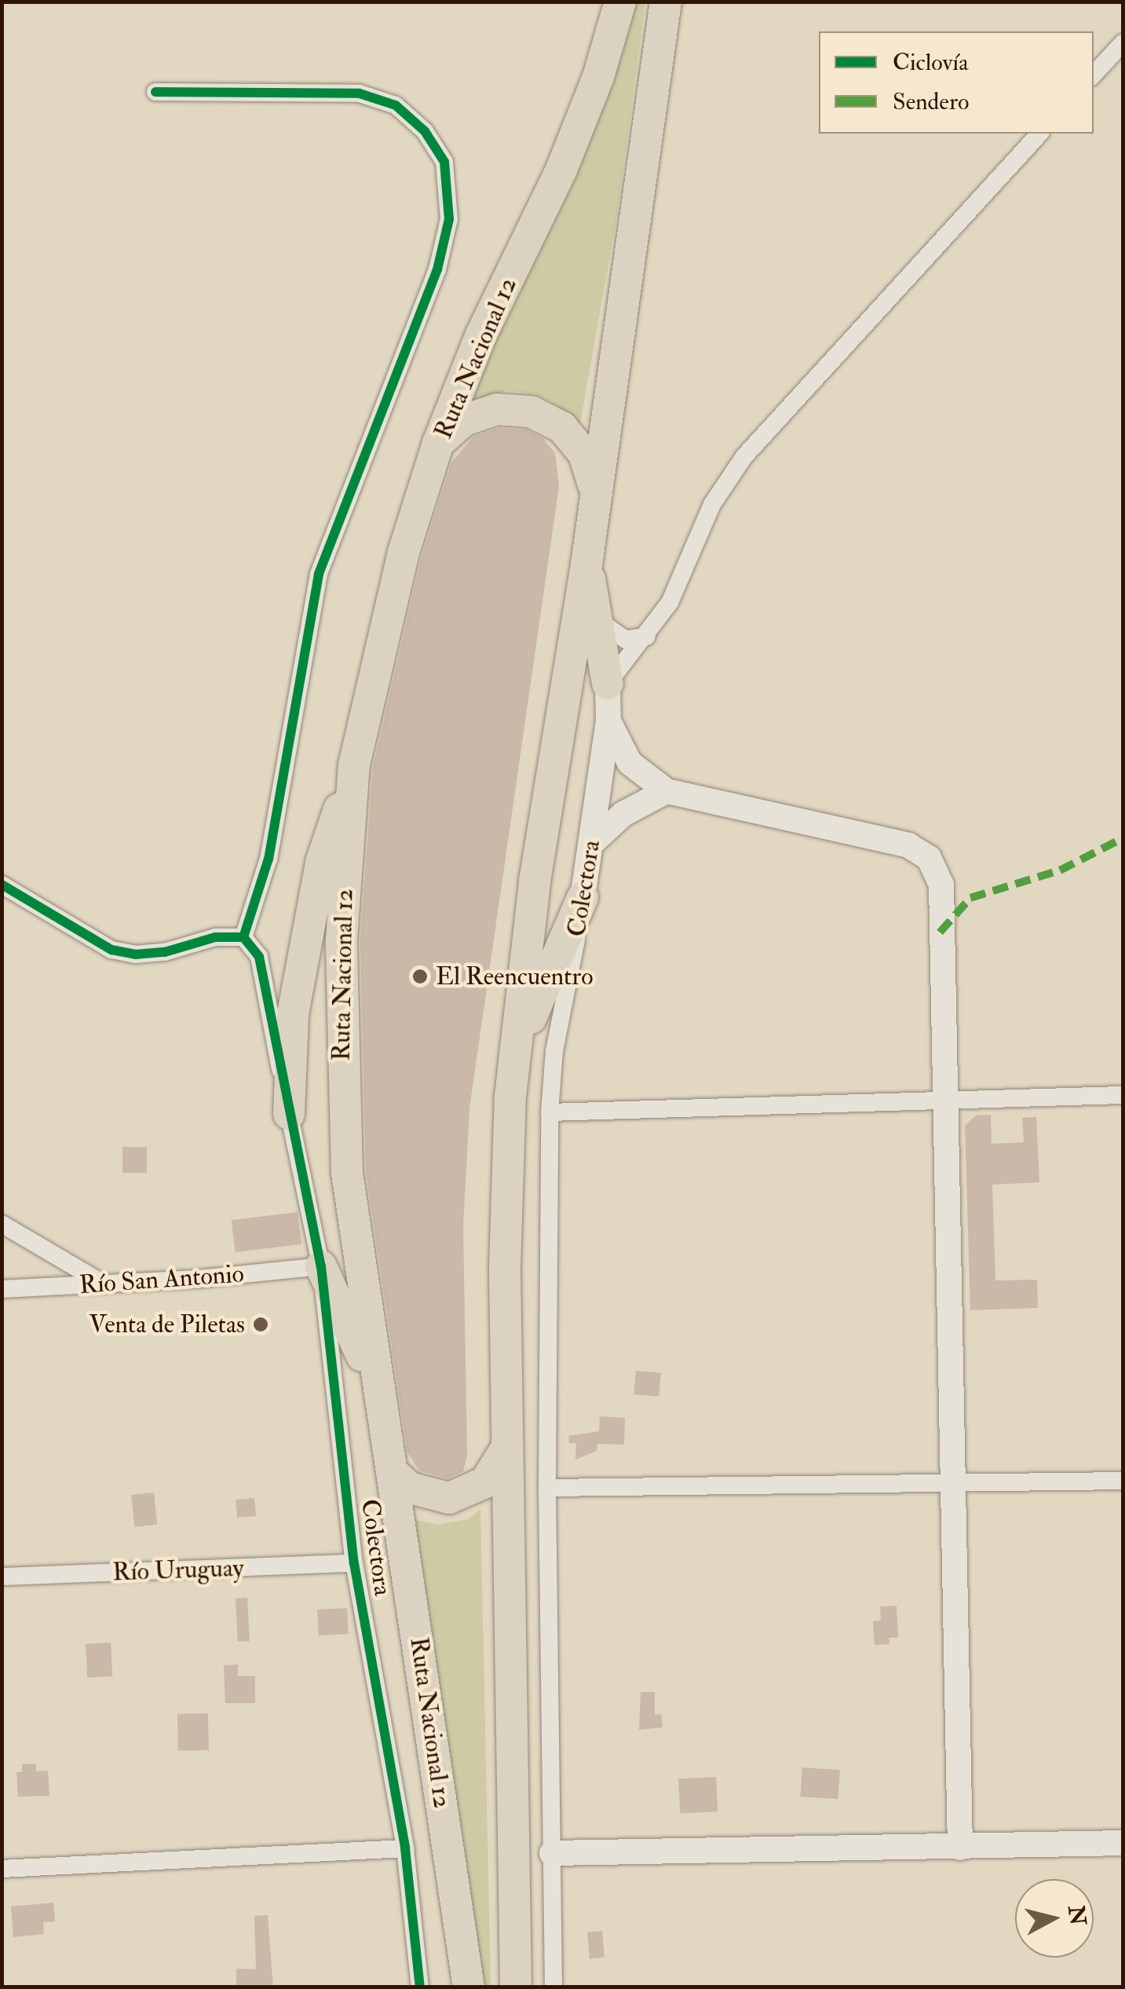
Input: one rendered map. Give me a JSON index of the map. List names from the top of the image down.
{
  "streets": {
    "highway": ["Ruta Nacional 12"],
    "main road": ["Colectora"],
    "street": ["Río San Antonio", "Río Uruguay"]
  },
  "crossings": [
    ["Colectora", "Río San Antonio"],
    ["Colectora", "Río Uruguay"]
  ],
  "places": ["El Reencuentro", "Venta de Piletas"],
  "legend": ["Ciclovía", "Sendero"],
  "north": "right"
}
